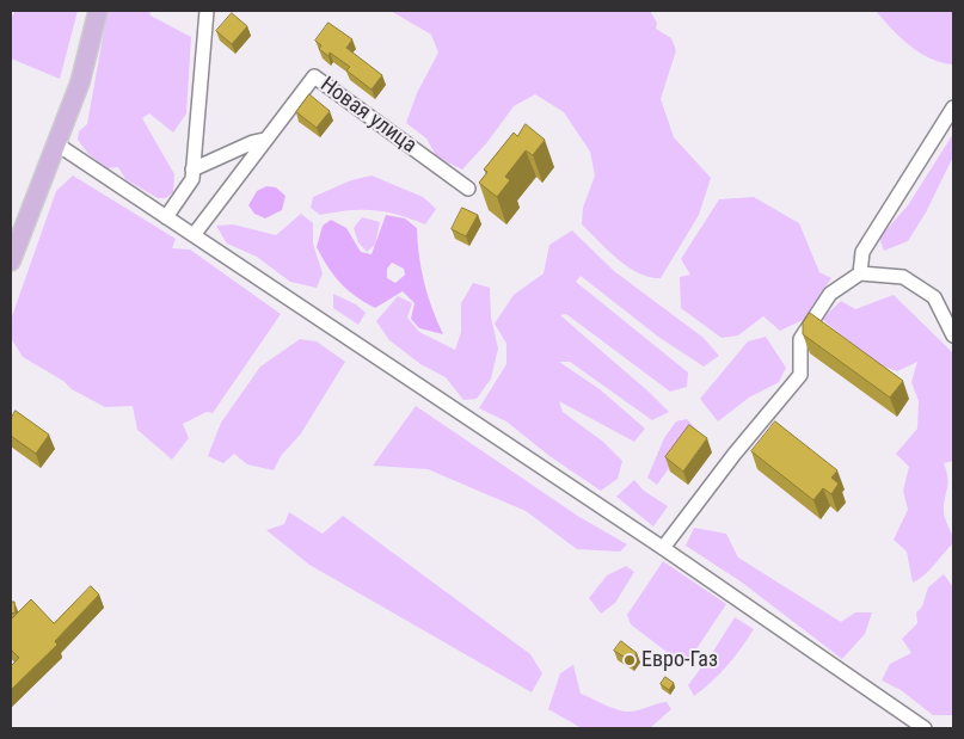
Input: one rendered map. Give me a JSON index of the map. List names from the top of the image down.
{
  "streets": {
    "street": ["Новая улица"]
  },
  "places": ["Евро-Газ"]
}
